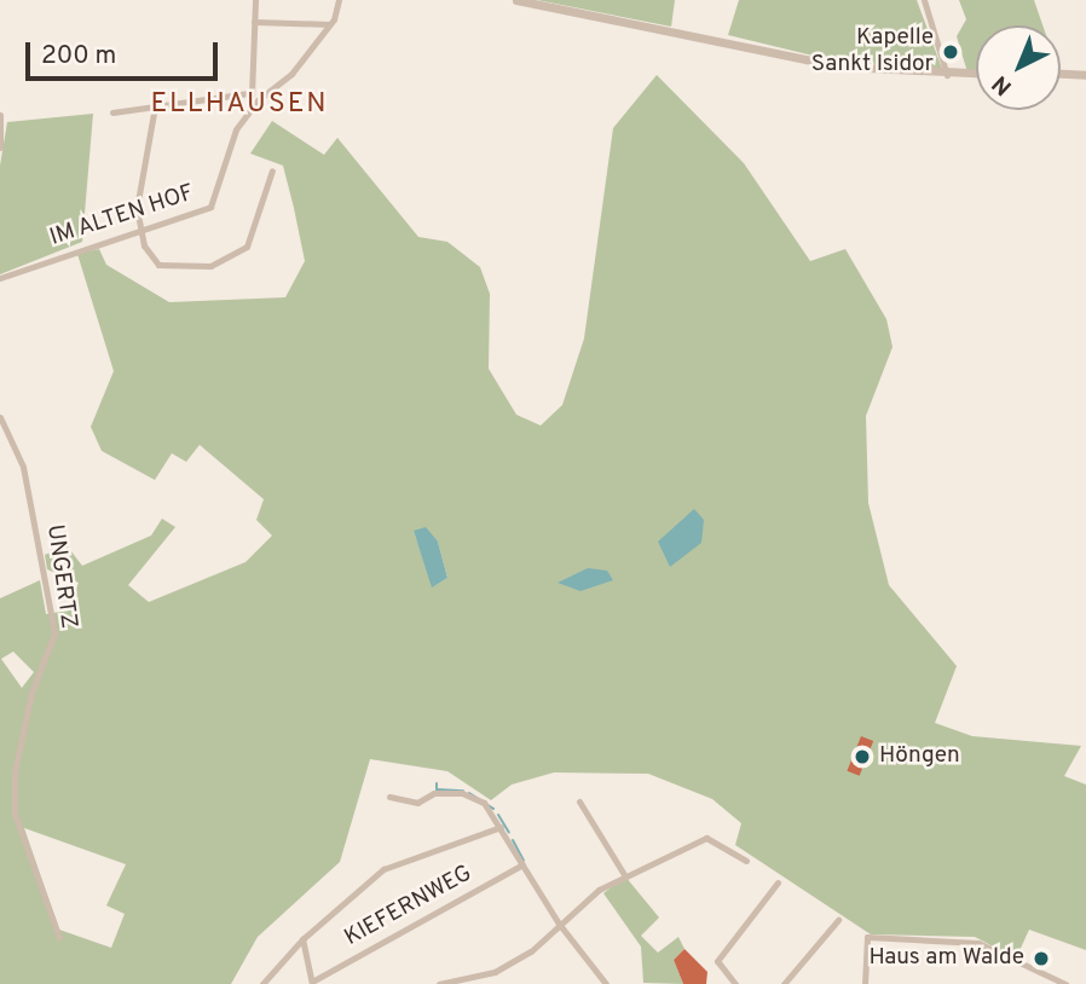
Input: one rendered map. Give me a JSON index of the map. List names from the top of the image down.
{
  "streets": {
    "street": ["IM ALTEN HOF", "UNGERTZ", "KIEFERNWEG"]
  },
  "districts": ["ELLHAUSEN"],
  "places": ["Kapelle Sankt Isidor", "Höngen", "Haus am Walde"],
  "scale_bar": "200 m",
  "north": "bottom left"
}
